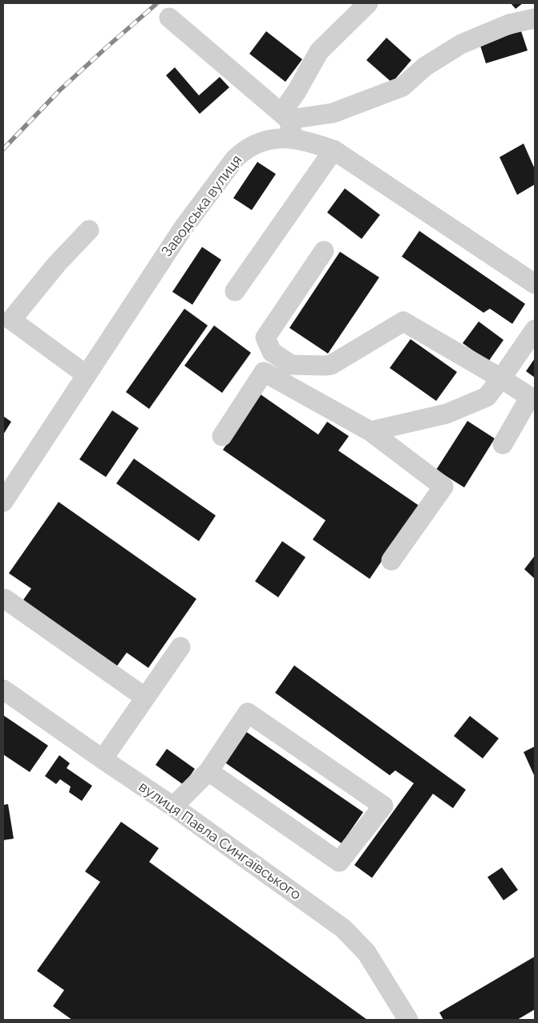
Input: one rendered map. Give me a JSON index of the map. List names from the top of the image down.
{
  "streets": {
    "street": ["Заводська вулиця", "вулиця Павла Сингаївського"]
  }
}
